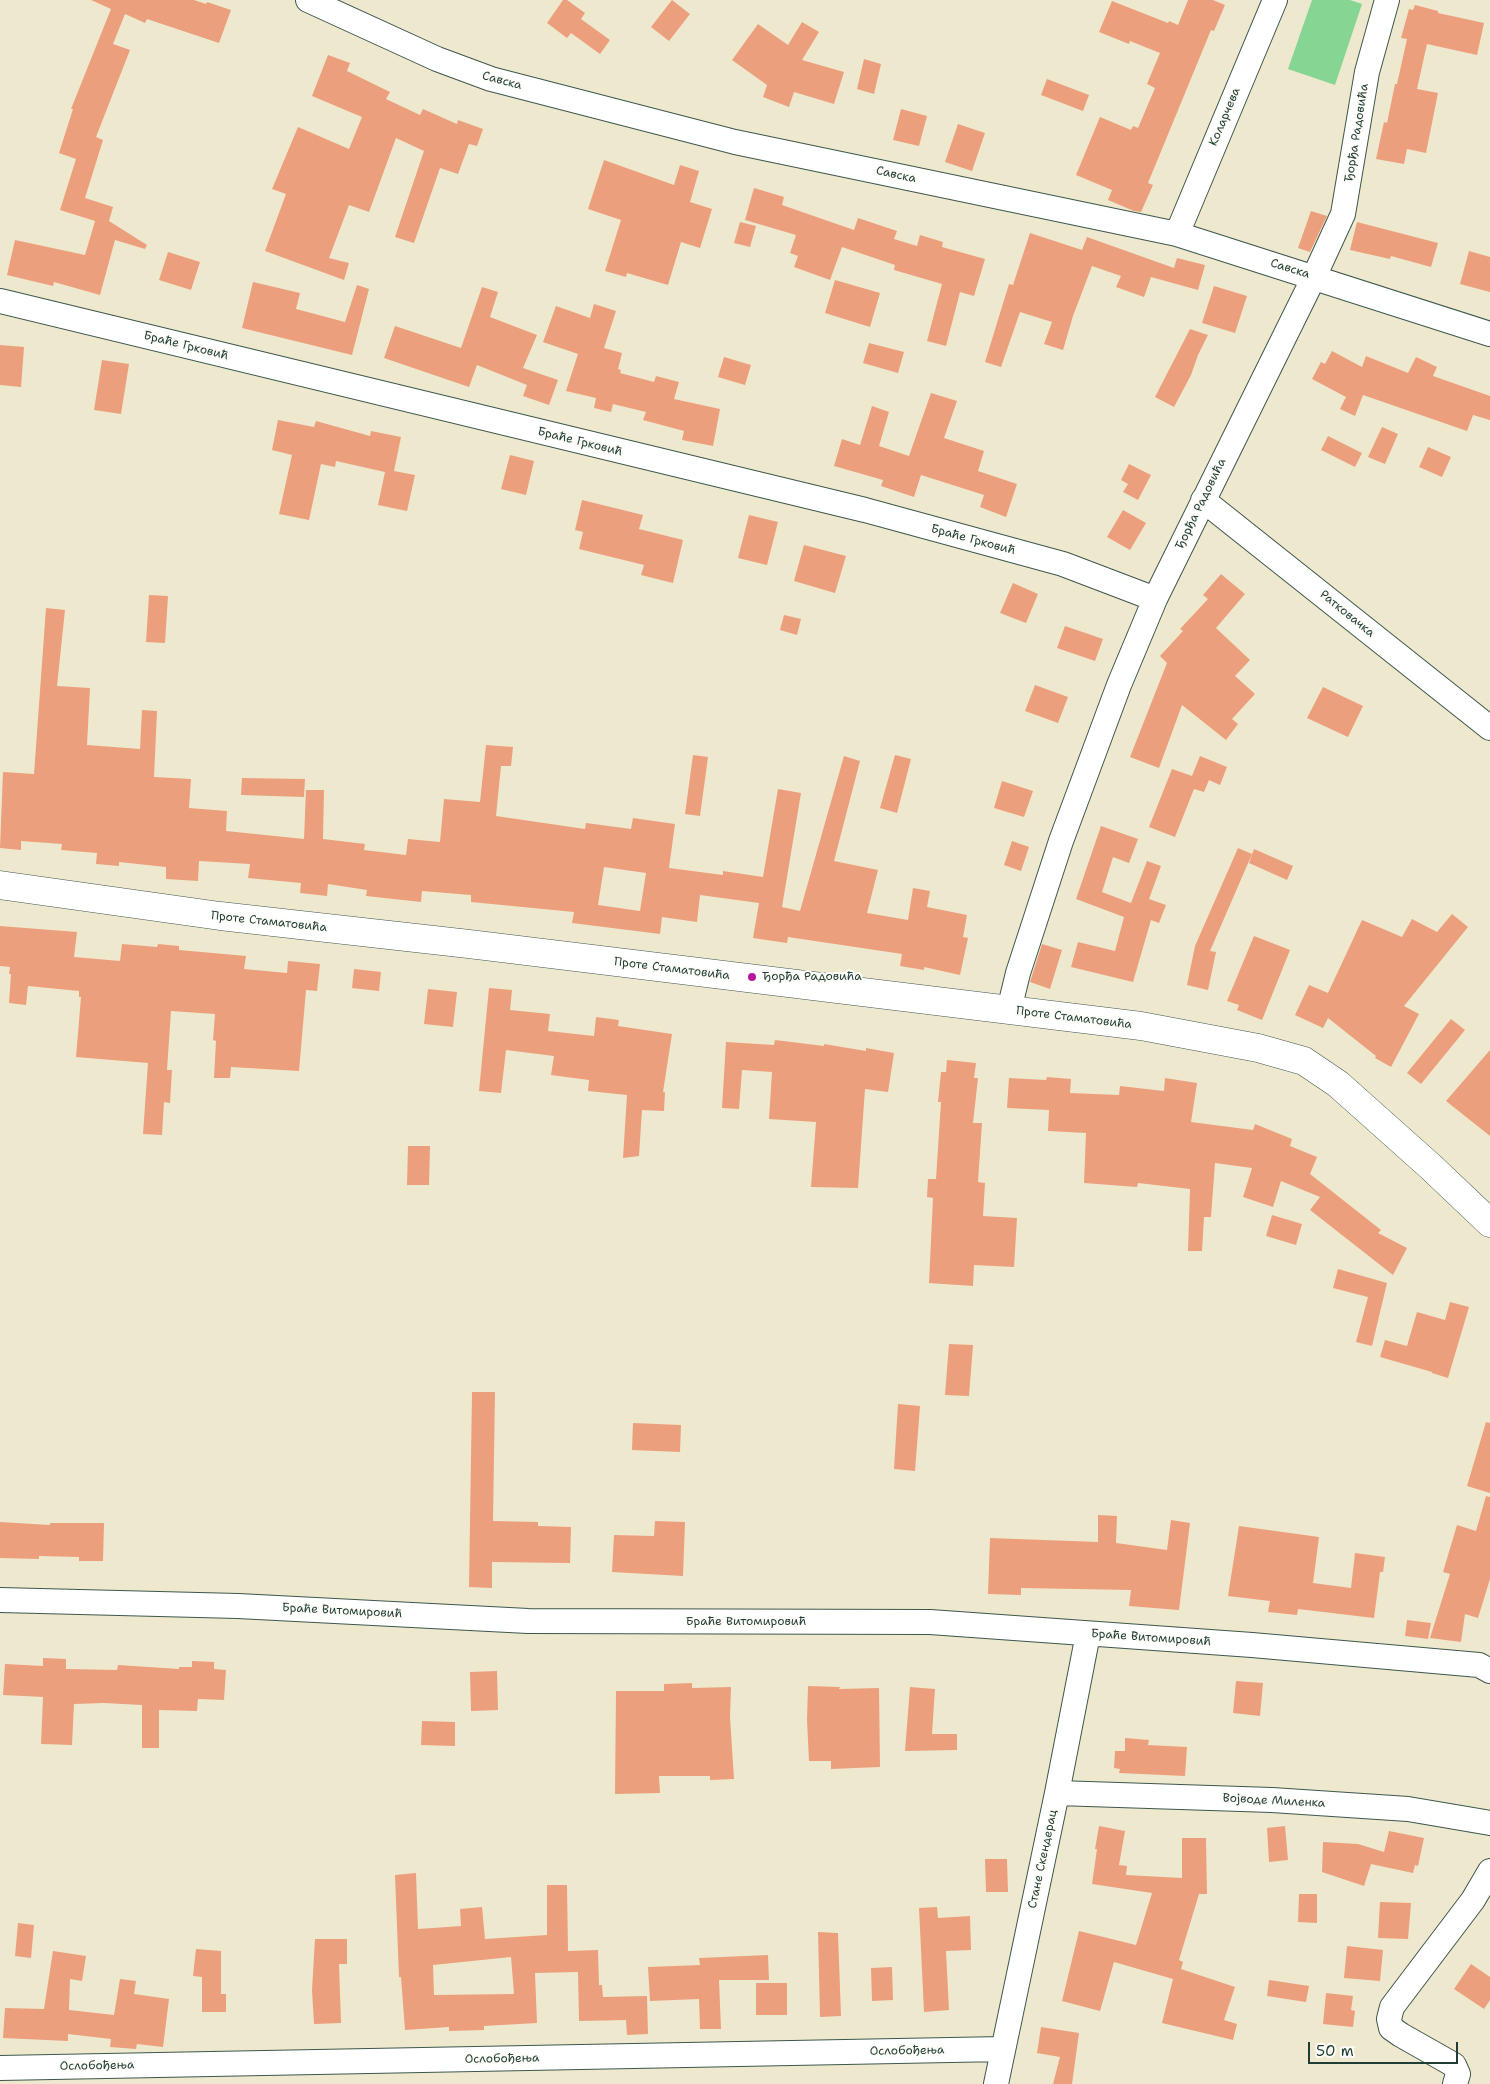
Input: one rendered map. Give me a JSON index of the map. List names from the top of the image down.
{
  "streets": {
    "street": [
      "Савска",
      "Коларчева",
      "Ђорђа Радовића",
      "Браће Грковић",
      "Ратковачка",
      "Проте Стаматовића",
      "Браће Витомировић",
      "Војводе Миленка",
      "Стане Скендерац",
      "Ослобођења"
    ]
  },
  "crossings": [
    ["Савска", "Коларчева"],
    ["Савска", "Ђорђа Радовића"],
    ["Ђорђа Радовића", "Браће Грковић"],
    ["Ђорђа Радовића", "Ратковачка"],
    ["Ђорђа Радовића", "Проте Стаматовића"],
    ["Браће Витомировић", "Стане Скендерац"],
    ["Војводе Миленка", "Стане Скендерац"],
    ["Стане Скендерац", "Ослобођења"]
  ],
  "places": ["Ђорђа Радовића"],
  "scale_bar": "50 m"
}
